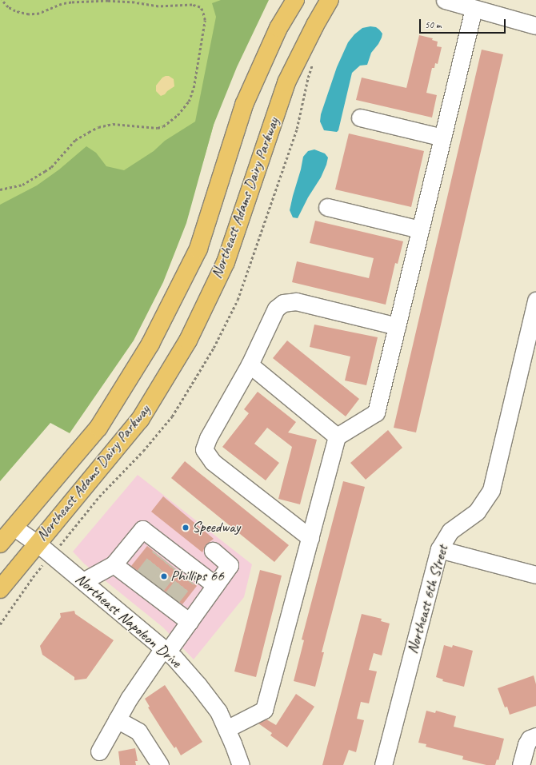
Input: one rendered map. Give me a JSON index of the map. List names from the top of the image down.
{
  "streets": {
    "main road": ["Northeast Adams Dairy Parkway"],
    "street": ["Northeast 6th Street", "Northeast Napoleon Drive"]
  },
  "crossings": [
    ["Northeast Adams Dairy Parkway", "Northeast Napoleon Drive"]
  ],
  "places": ["Speedway", "Phillips 66"],
  "scale_bar": "50 m"
}
